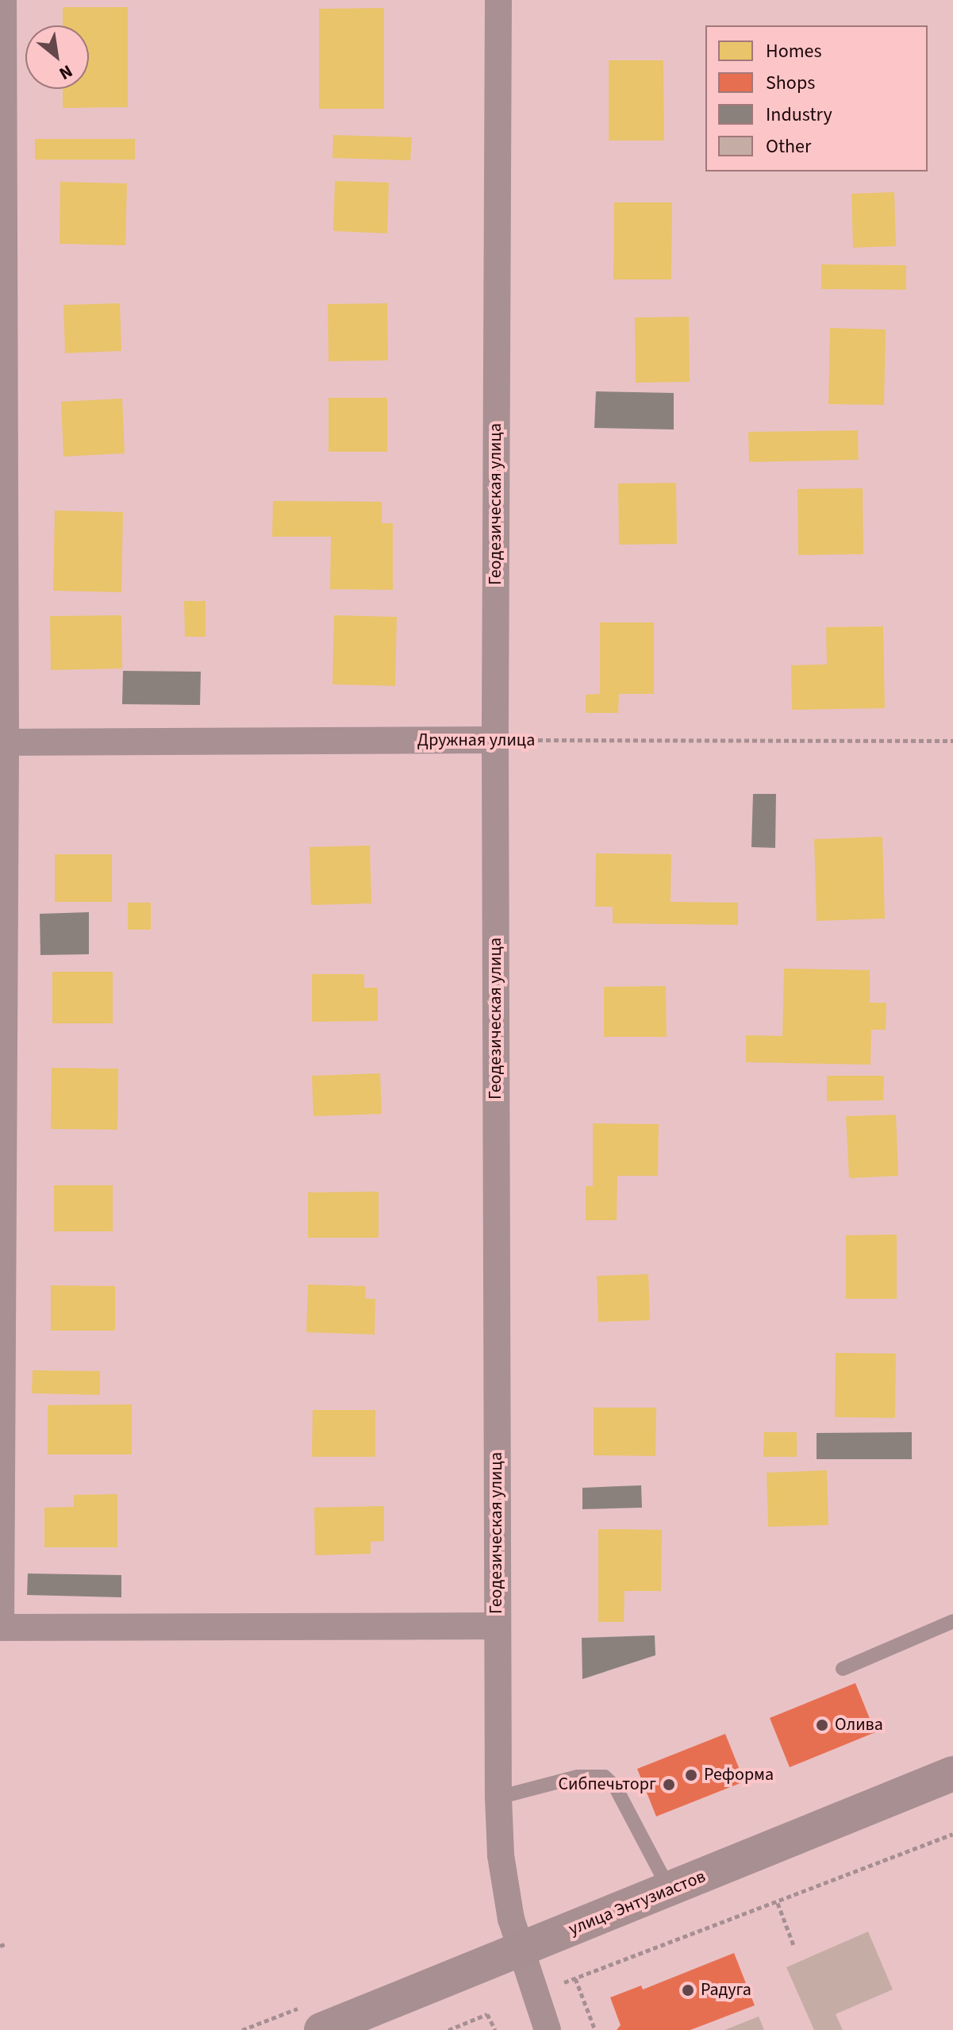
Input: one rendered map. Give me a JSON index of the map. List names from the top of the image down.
{
  "streets": {
    "street": ["Геодезическая улица", "Дружная улица", "улица Энтузиастов"]
  },
  "crossings": [
    ["Геодезическая улица", "Дружная улица"],
    ["Геодезическая улица", "улица Энтузиастов"]
  ],
  "places": [
    "Олива",
    "Реформа",
    "Сибпечьторг",
    "Радуга"
  ],
  "legend": [
    "Homes",
    "Shops",
    "Industry",
    "Other"
  ],
  "north": "bottom right"
}
